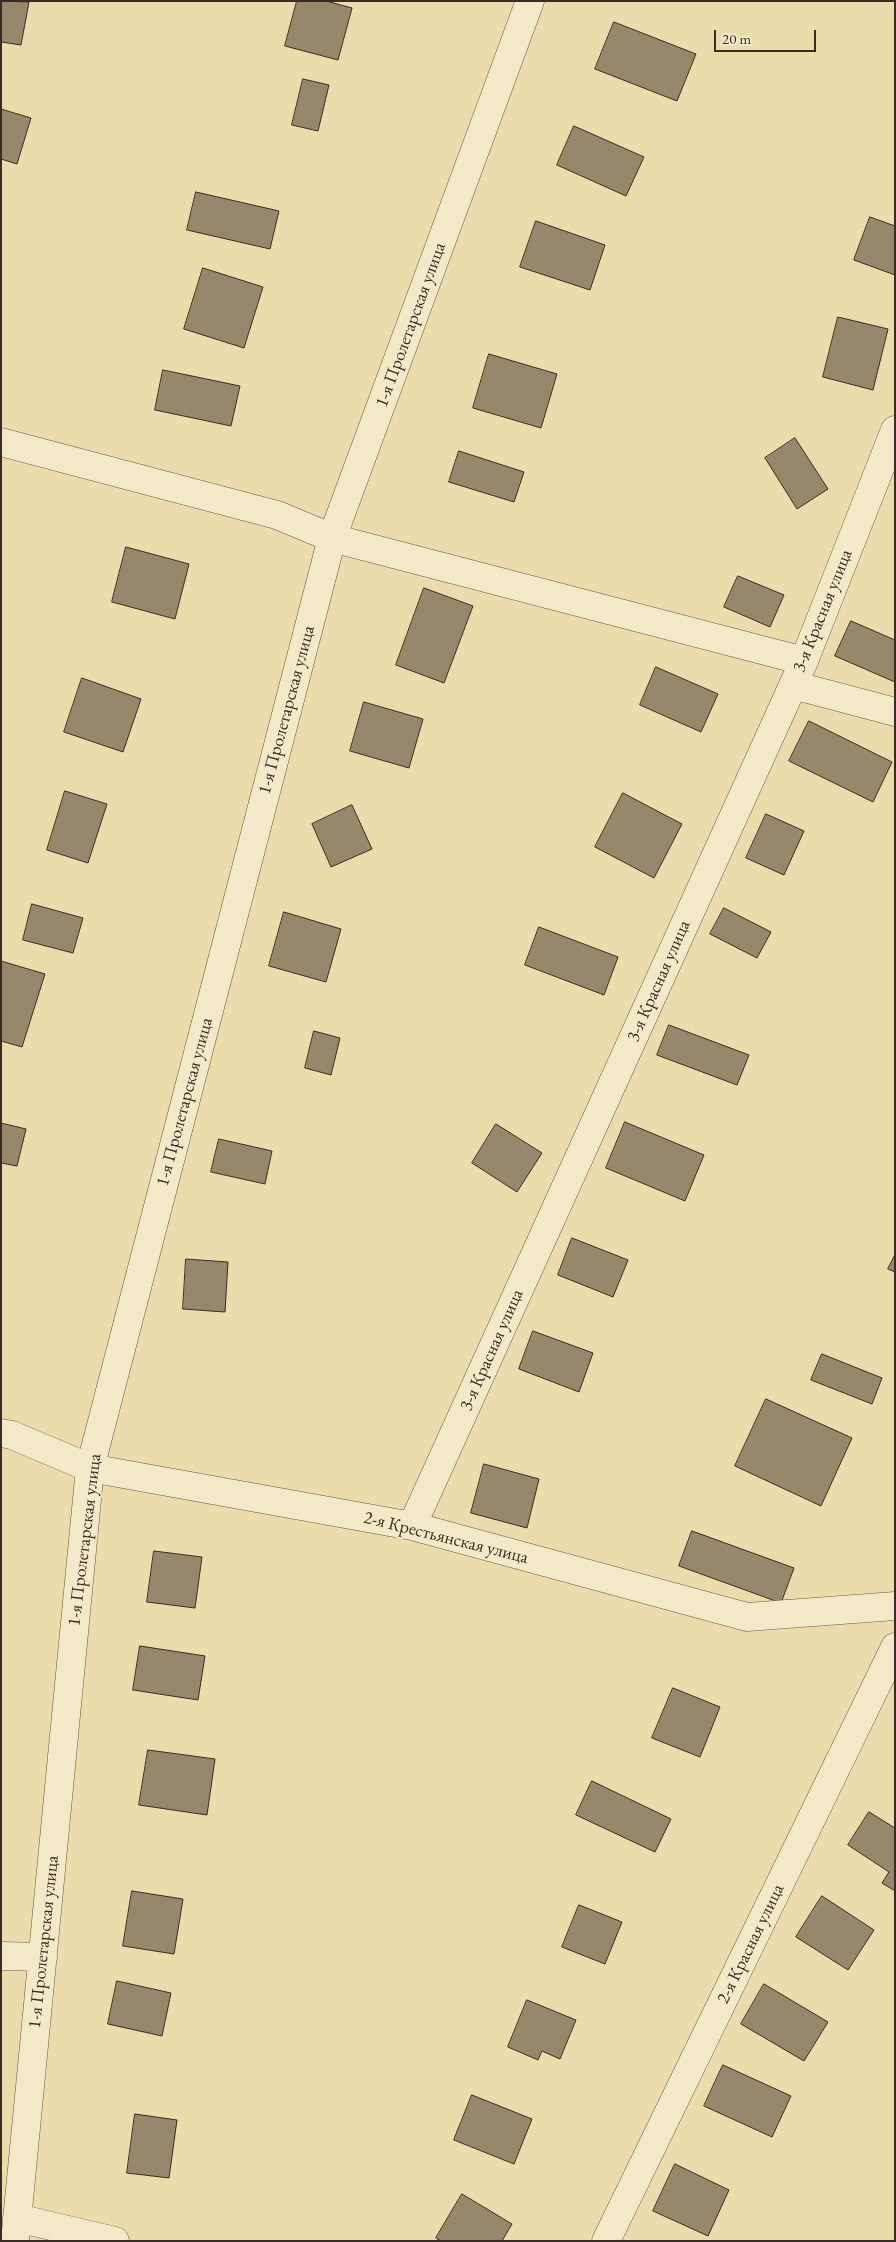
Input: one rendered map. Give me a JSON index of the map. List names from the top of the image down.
{
  "streets": {
    "street": [
      "1-я Пролетарская улица",
      "3-я Красная улица",
      "2-я Крестьянская улица",
      "2-я Красная улица"
    ]
  },
  "crossings": [
    ["1-я Пролетарская улица", "2-я Крестьянская улица"],
    ["3-я Красная улица", "2-я Крестьянская улица"]
  ],
  "scale_bar": "20 m"
}
